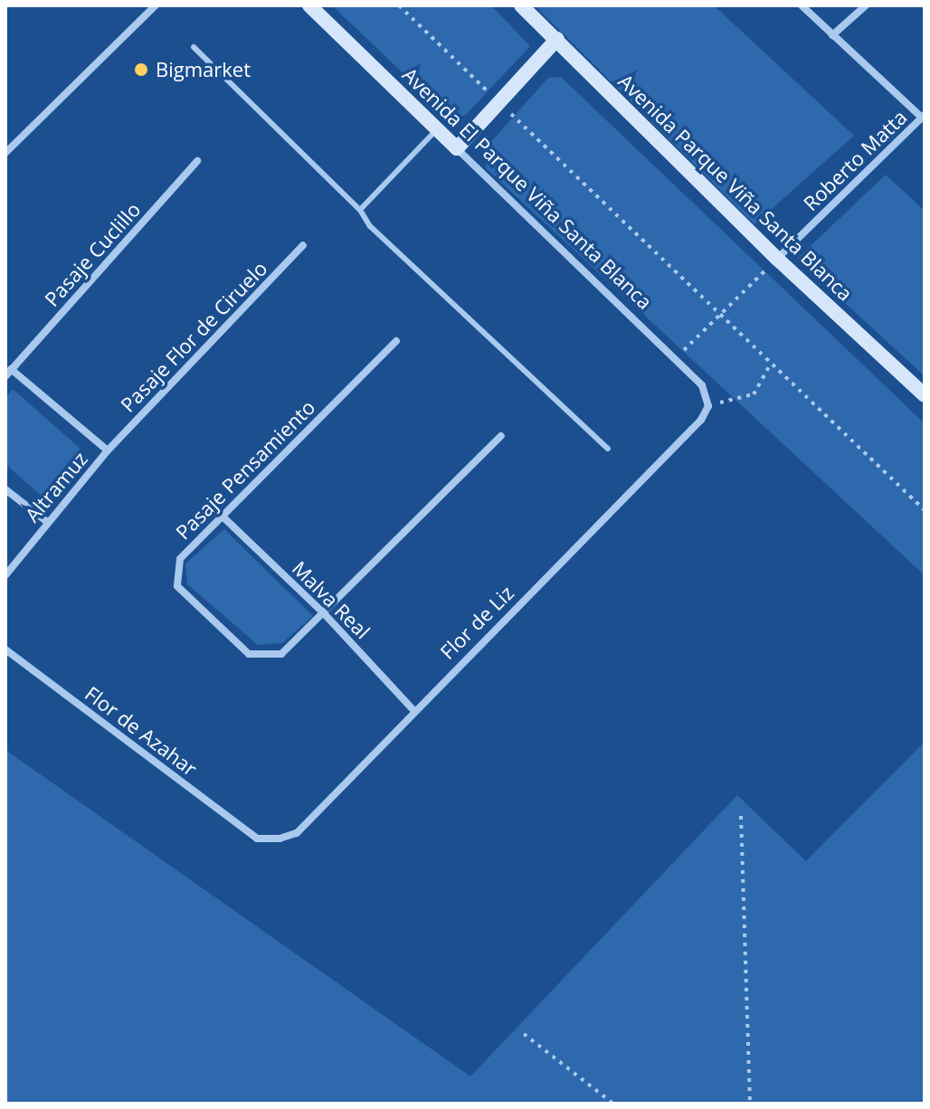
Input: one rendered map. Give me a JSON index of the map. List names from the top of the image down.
{
  "streets": {
    "street": [
      "Roberto Matta",
      "Avenida Parque Viña Santa Blanca",
      "Avenida El Parque Viña Santa Blanca",
      "Pasaje Cuclillo",
      "Pasaje Flor de Ciruelo",
      "Pasaje Pensamiento",
      "Altramuz",
      "Malva Real",
      "Flor de Liz",
      "Flor de Azahar"
    ]
  },
  "crossings": [
    ["Roberto Matta", "Avenida Parque Viña Santa Blanca"],
    ["Avenida El Parque Viña Santa Blanca", "Flor de Liz"],
    ["Pasaje Cuclillo", "Altramuz"],
    ["Pasaje Flor de Ciruelo", "Altramuz"],
    ["Pasaje Pensamiento", "Malva Real"],
    ["Malva Real", "Flor de Liz"],
    ["Flor de Liz", "Flor de Azahar"]
  ],
  "places": ["Bigmarket"]
}
